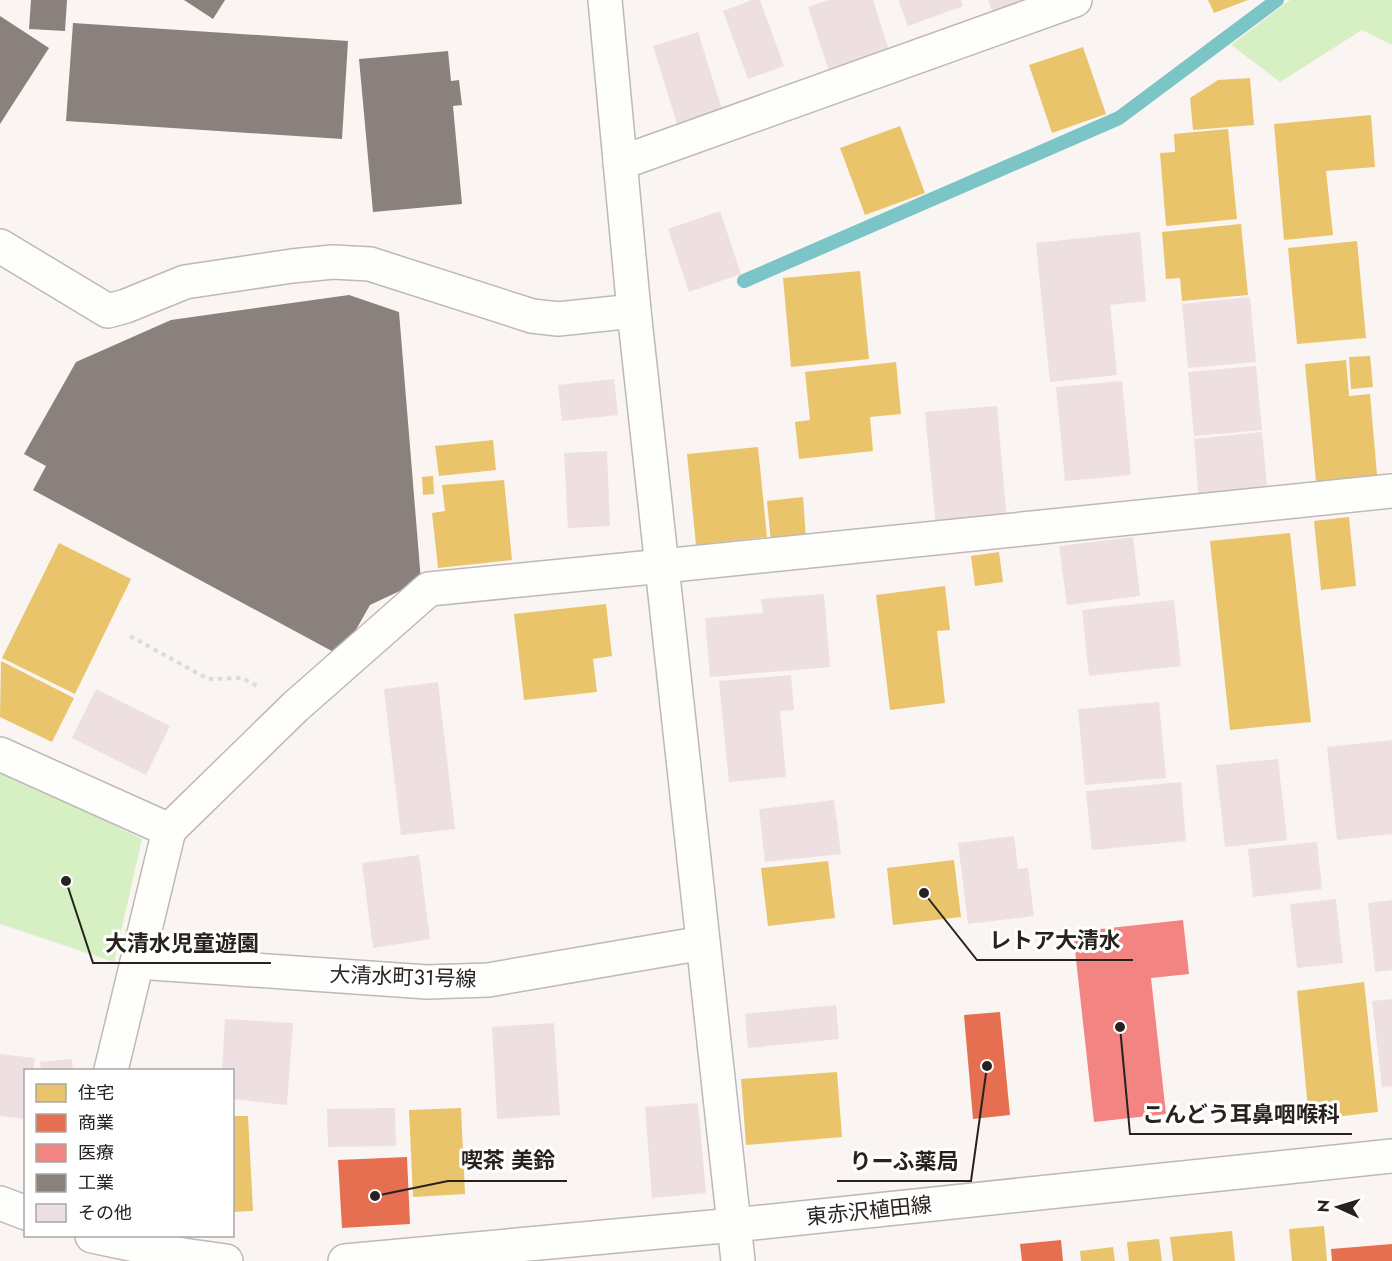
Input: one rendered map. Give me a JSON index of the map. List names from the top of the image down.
{
  "streets": {
    "street": ["大清水町31号線", "東赤沢植田線"]
  },
  "places": [
    "大清水児童遊園",
    "レトア大清水",
    "こんどう耳鼻咽喉科",
    "りーふ薬局",
    "喫茶 美鈴"
  ],
  "legend": [
    "住宅",
    "商業",
    "医療",
    "工業",
    "その他"
  ],
  "north": "left"
}
